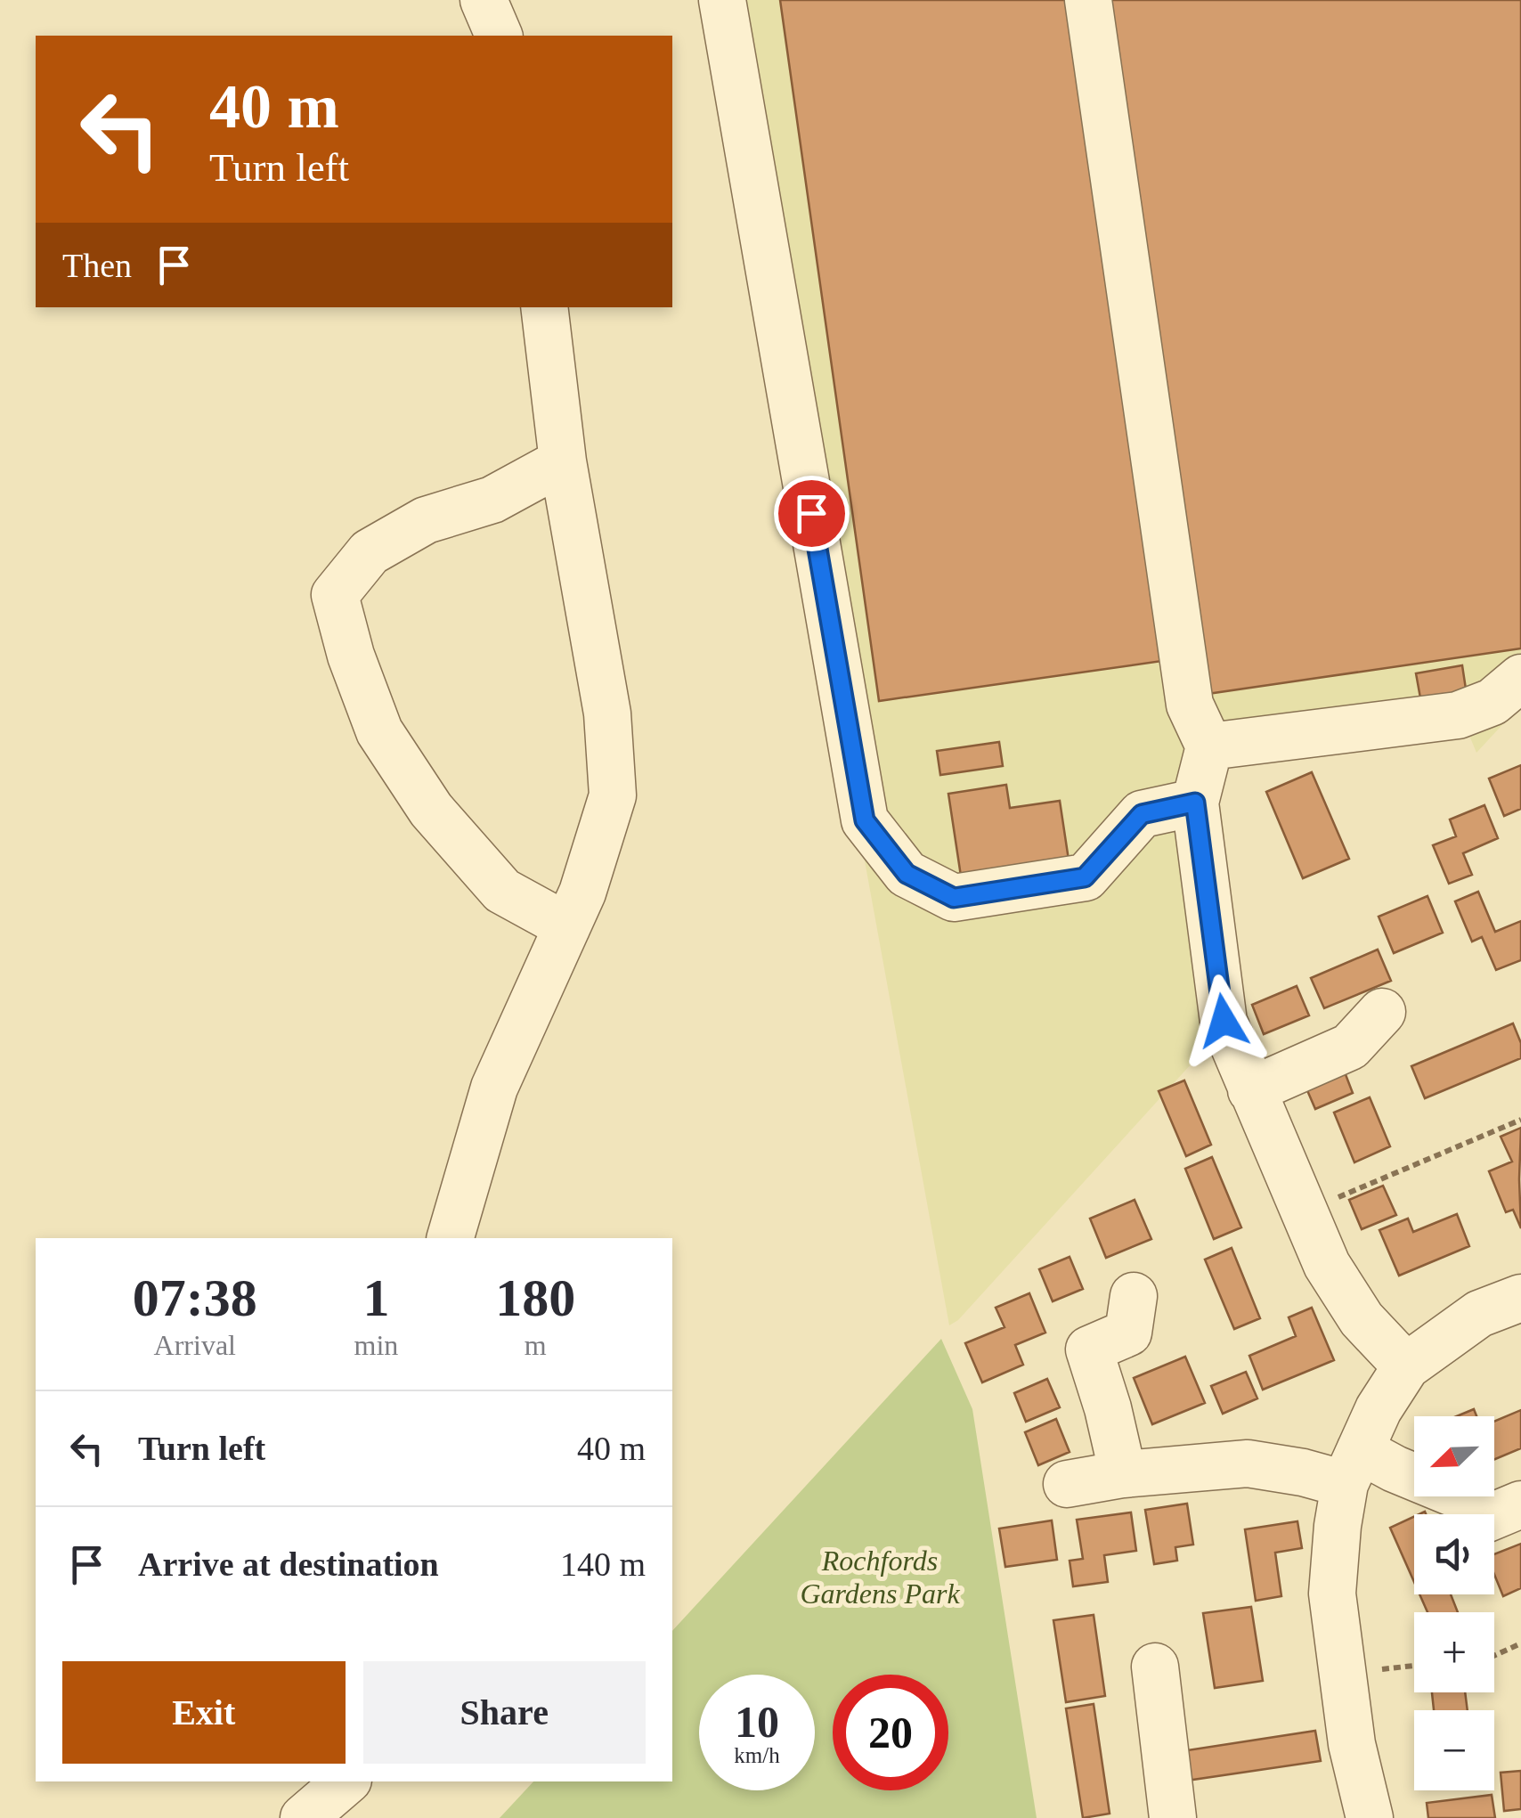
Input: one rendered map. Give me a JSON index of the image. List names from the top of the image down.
{
  "parks": ["Rochfords Gardens Park"],
  "north": "bottom left",
  "page": {
    "turn": ["40 m", "Turn left"],
    "then": "Then",
    "eta": [
      "07:38",
      "Arrival",
      "1",
      "min",
      "180",
      "m"
    ],
    "list": [
      {
        "name": "Turn left",
        "value": "40 m"
      },
      {
        "name": "Arrive at destination",
        "value": "140 m"
      }
    ],
    "map_buttons": ["+", "−"],
    "buttons": ["Exit", "Share"],
    "speed": "10 km/h",
    "limit": "20"
  }
}
